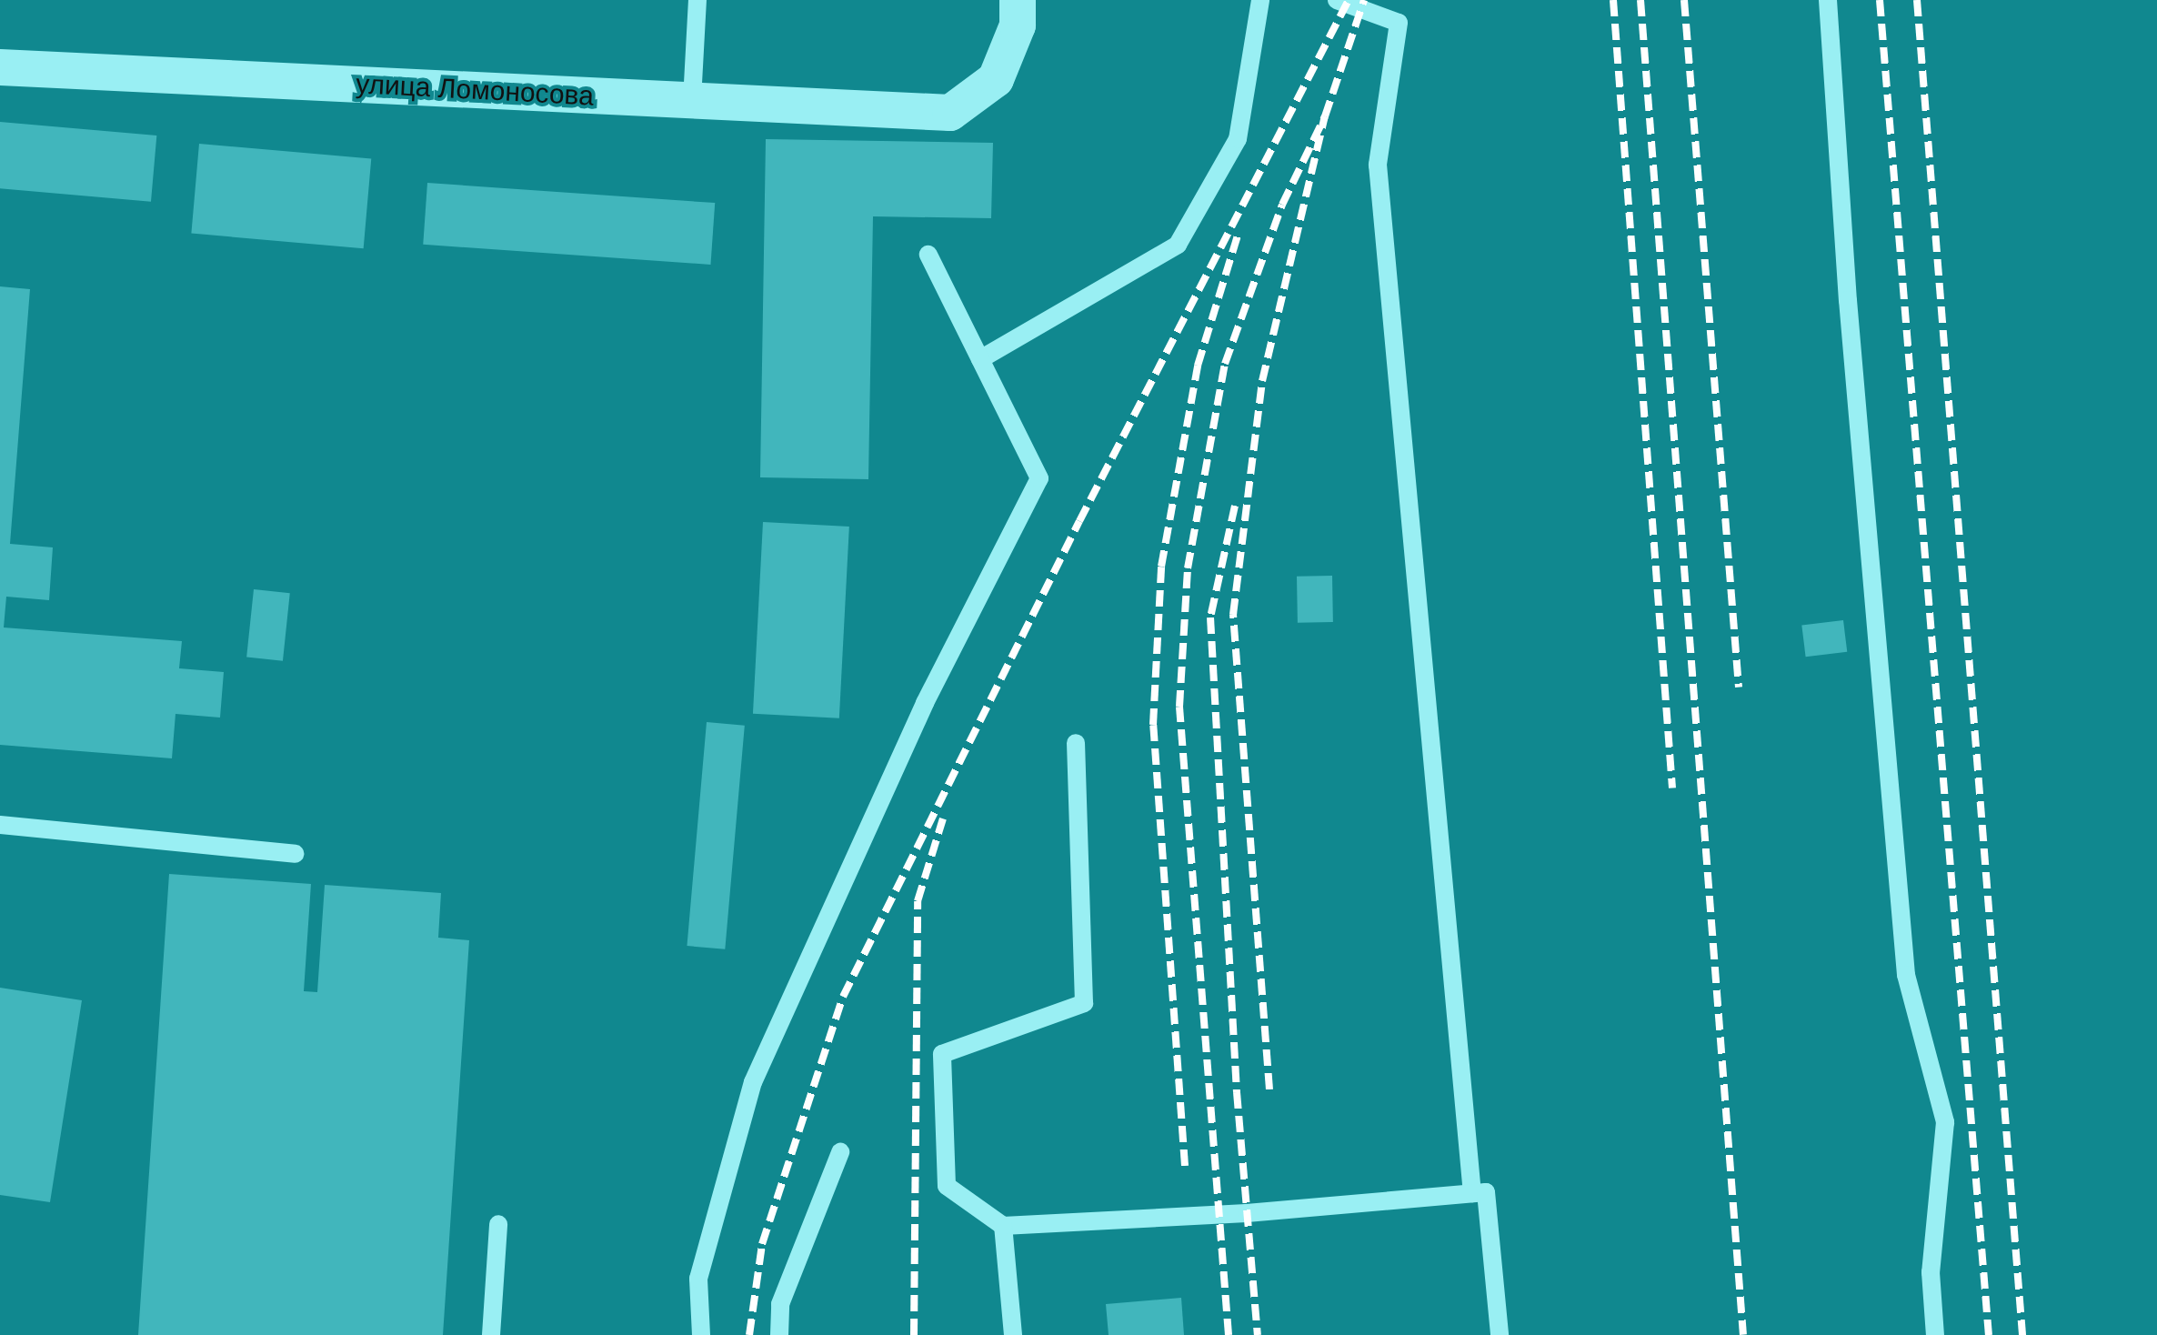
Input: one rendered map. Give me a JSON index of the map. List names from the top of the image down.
{
  "streets": {
    "street": ["улица Ломоносова"]
  }
}
